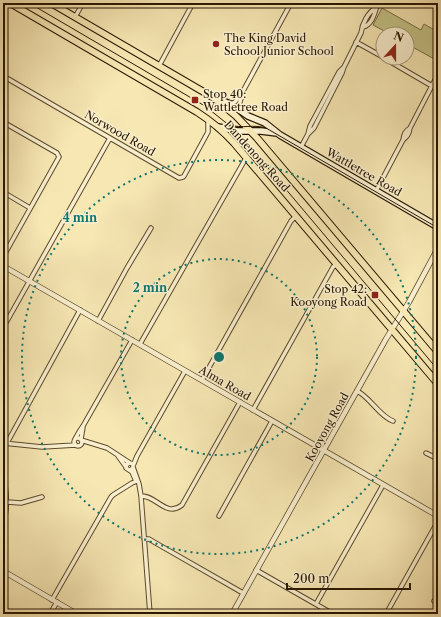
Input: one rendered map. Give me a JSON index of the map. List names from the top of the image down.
{
  "streets": {
    "highway": ["Dandenong Road"],
    "main road": ["Wattletree Road"],
    "street": ["Norwood Road", "Alma Road", "Kooyong Road"]
  },
  "crossings": [
    ["Norwood Road", "Dandenong Road"],
    ["Dandenong Road", "Wattletree Road"],
    ["Dandenong Road", "Kooyong Road"],
    ["Alma Road", "Kooyong Road"]
  ],
  "places": {
    "other": ["The King David School Junior School"],
    "transit": ["Stop 40: Wattletree Road", "Stop 42: Kooyong Road"]
  },
  "scale_bar": "200 m",
  "north": "top",
  "rings": ["4 min", "2 min"]
}
